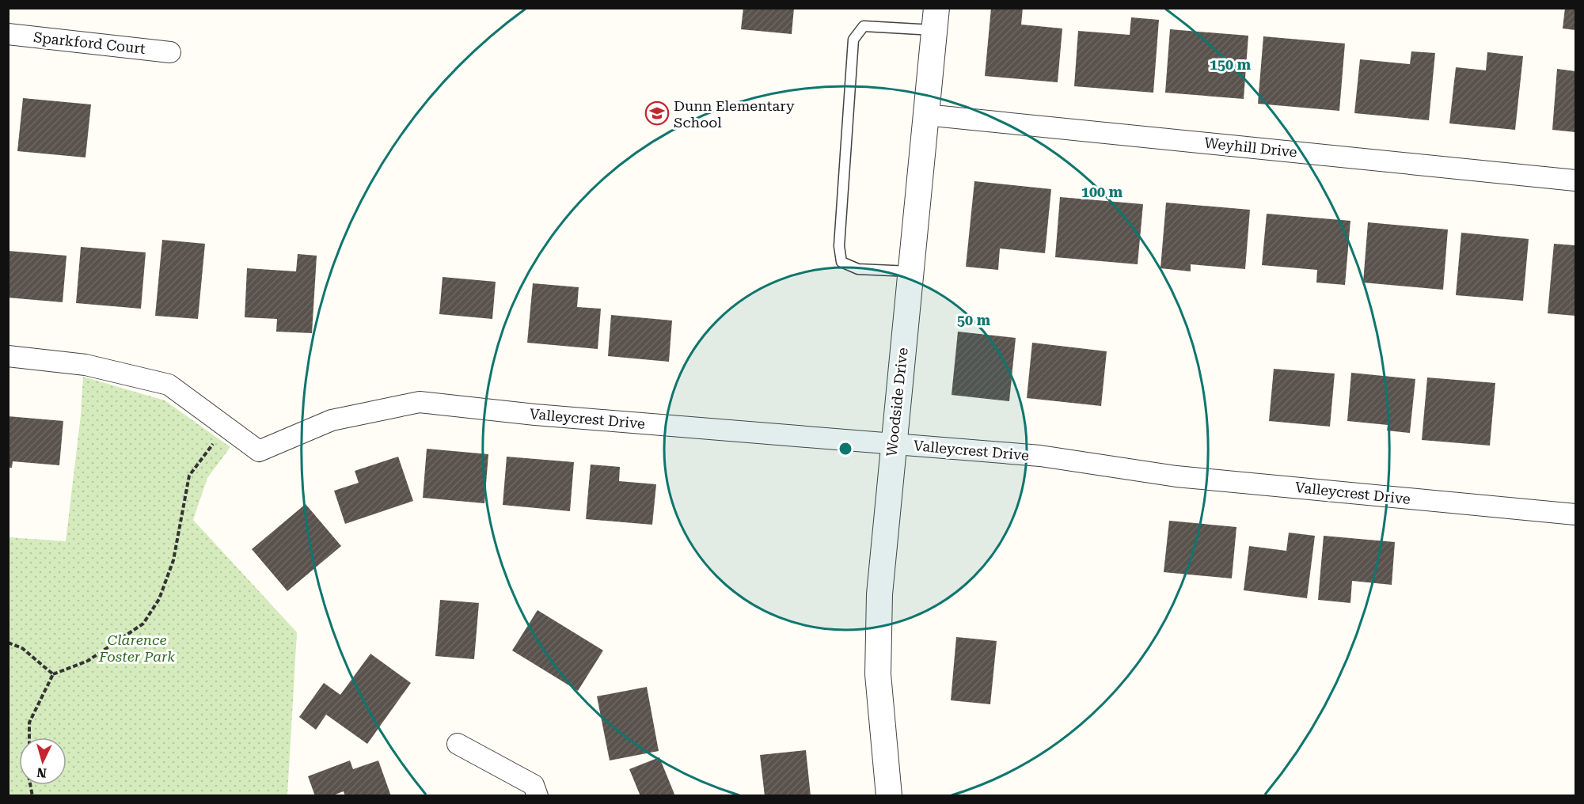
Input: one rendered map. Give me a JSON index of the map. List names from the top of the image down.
{
  "streets": {
    "street": [
      "Sparkford Court",
      "Weyhill Drive",
      "Woodside Drive",
      "Valleycrest Drive"
    ]
  },
  "crossings": [
    ["Weyhill Drive", "Woodside Drive"],
    ["Woodside Drive", "Valleycrest Drive"]
  ],
  "parks": ["Clarence Foster Park"],
  "places": {
    "school or university": ["Dunn Elementary School"]
  },
  "north": "bottom",
  "rings": ["150 m", "100 m", "50 m"]
}
